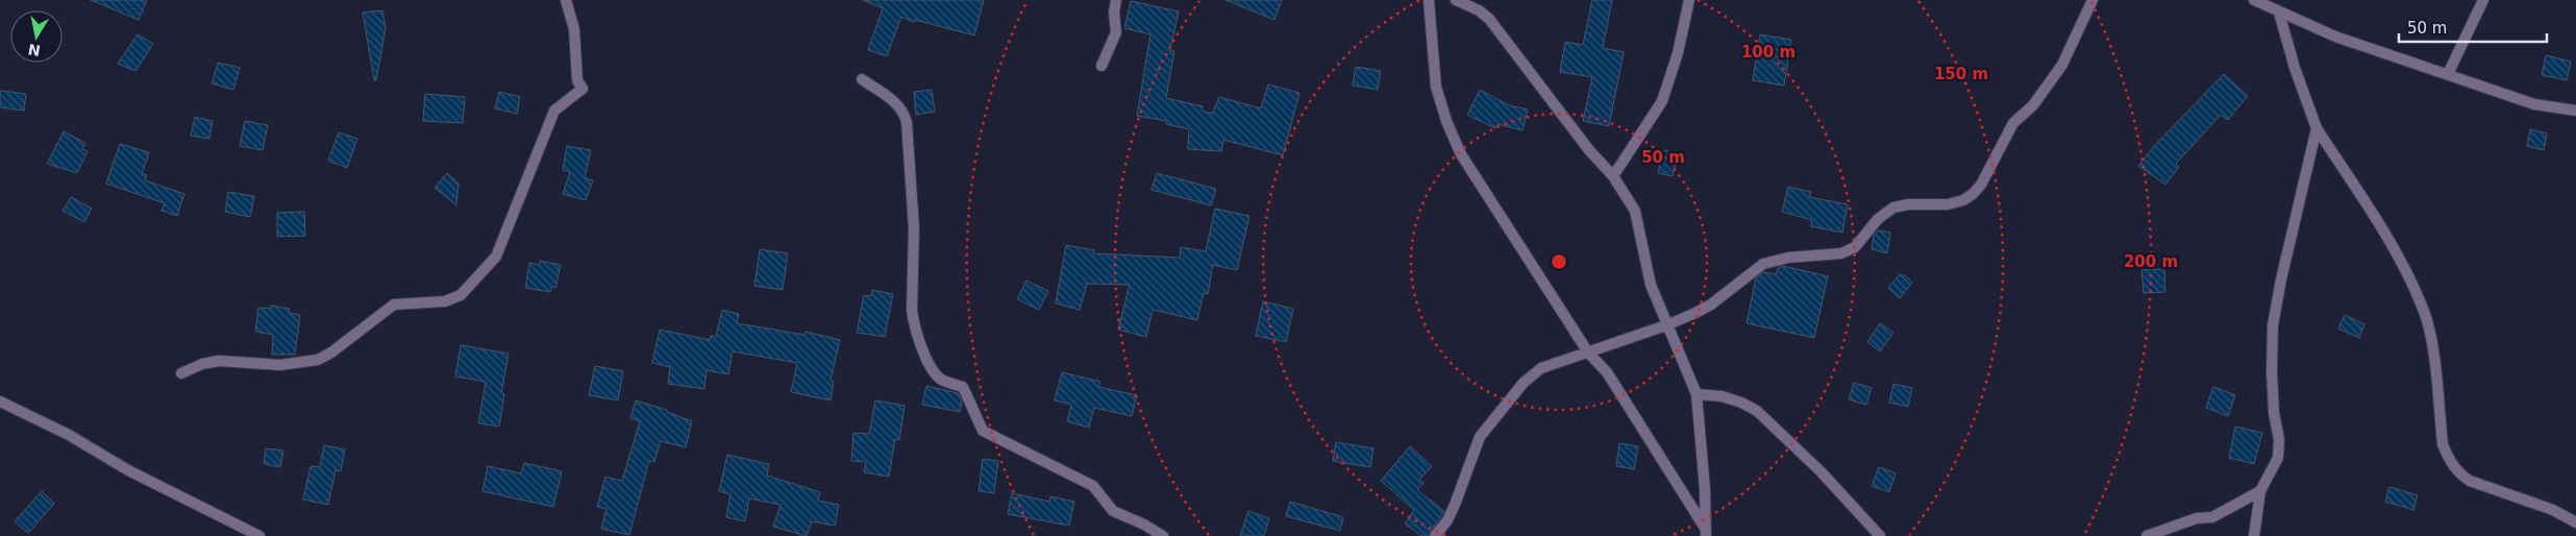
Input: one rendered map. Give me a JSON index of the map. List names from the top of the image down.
{
  "scale_bar": "50 m",
  "north": "bottom",
  "rings": [
    "100 m",
    "150 m",
    "50 m",
    "200 m"
  ]
}
